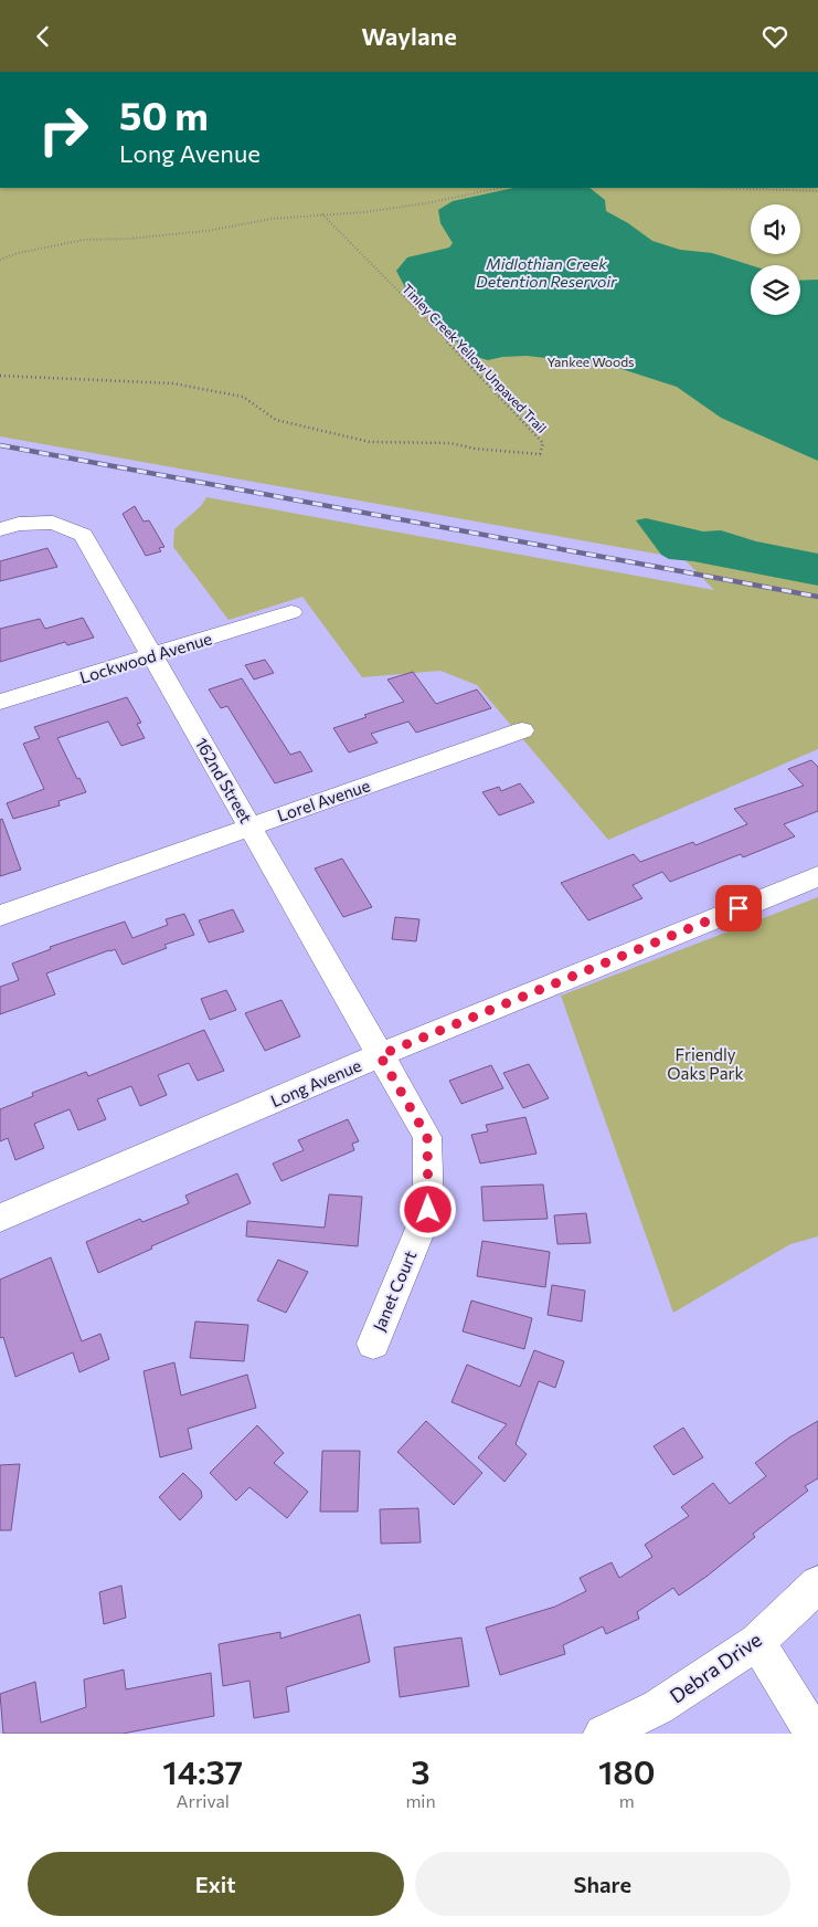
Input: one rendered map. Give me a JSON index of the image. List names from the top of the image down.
{
  "streets": {
    "street": [
      "Lockwood Avenue",
      "162nd Street",
      "Lorel Avenue",
      "Long Avenue",
      "Janet Court",
      "Debra Drive"
    ],
    "path": ["Tinley Creek Yellow Unpaved Trail"]
  },
  "crossings": [
    ["Lockwood Avenue", "162nd Street"],
    ["162nd Street", "Lorel Avenue"],
    ["162nd Street", "Long Avenue"],
    ["162nd Street", "Janet Court"],
    ["Long Avenue", "Janet Court"]
  ],
  "water": ["Midlothian Creek Detention Reservoir"],
  "parks": ["Yankee Woods", "Friendly Oaks Park"],
  "page": {
    "header": "Waylane",
    "turn": ["50 m", "Long Avenue"],
    "eta": [
      "14:37",
      "Arrival",
      "3",
      "min",
      "180",
      "m"
    ],
    "buttons": ["Exit", "Share"]
  }
}
